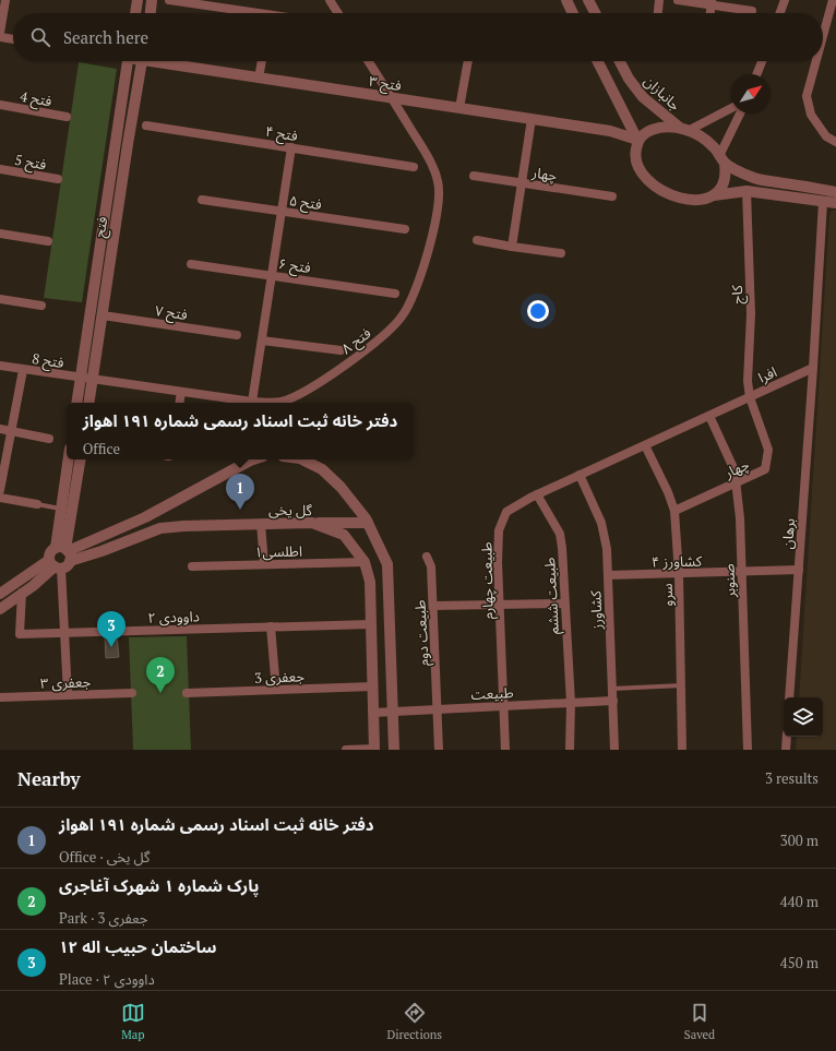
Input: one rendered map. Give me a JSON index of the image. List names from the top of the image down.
{
  "streets": {
    "street": [
      "فتح ۳",
      "جانبازان",
      "فتح 4",
      "فتح ۴",
      "فتح 5",
      "چهار",
      "فتح ۵",
      "فتح",
      "فتح ۶",
      "کاج",
      "فتح ۷",
      "فتح ۸",
      "فتح 8",
      "افرا",
      "گل یخی",
      "برهان",
      "اطلسی۱",
      "کشاورز ۴",
      "طبیعت چهارم",
      "صنوبر",
      "سرو",
      "طبیعت ششم",
      "کشاورز",
      "داوودی ۲",
      "طبیعت دوم",
      "3 جعفری",
      "جعفری ۳",
      "طبیعت"
    ]
  },
  "crossings": [
    ["فتح ۳", "جانبازان"],
    ["فتح ۳", "فتح ۸"],
    ["چهار", "کاج"],
    ["چهار", "افرا"],
    ["چهار", "صنوبر"],
    ["چهار", "سرو"],
    ["فتح", "فتح ۷"],
    ["فتح", "فتح ۸"],
    ["فتح", "فتح 8"],
    ["کاج", "افرا"],
    ["فتح ۸", "فتح 8"],
    ["افرا", "برهان"],
    ["افرا", "طبیعت چهارم"],
    ["افرا", "صنوبر"],
    ["افرا", "سرو"],
    ["افرا", "کشاورز"],
    ["گل یخی", "اطلسی۱"],
    ["گل یخی", "داوودی ۲"],
    ["گل یخی", "3 جعفری"],
    ["گل یخی", "طبیعت"],
    ["برهان", "کشاورز ۴"],
    ["کشاورز ۴", "صنوبر"],
    ["کشاورز ۴", "سرو"],
    ["کشاورز ۴", "کشاورز"],
    ["طبیعت چهارم", "طبیعت ششم"],
    ["طبیعت چهارم", "کشاورز"],
    ["طبیعت چهارم", "طبیعت"],
    ["طبیعت ششم", "طبیعت"],
    ["کشاورز", "طبیعت"],
    ["طبیعت دوم", "طبیعت"]
  ],
  "north": "top right",
  "page": {
    "search": "Search here",
    "popup": ["دفتر خانه ثبت اسناد رسمی شماره ۱۹۱ اهواز", "Office"],
    "pins": ["1", "3", "2"],
    "heading": ["Nearby", "3 results"],
    "list": [
      {
        "mark": "1",
        "name": "دفتر خانه ثبت اسناد رسمی شماره ۱۹۱ اهواز",
        "note": "Office · گل یخی",
        "value": "300 m"
      },
      {
        "mark": "2",
        "name": "پارک شماره ۱ شهرک آغاجری",
        "note": "Park · 3 جعفری",
        "value": "440 m"
      },
      {
        "mark": "3",
        "name": "ساختمان حبیب اله ۱۲",
        "note": "Place · داوودی ۲",
        "value": "450 m"
      }
    ],
    "nav": ["Map", "Directions", "Saved"]
  }
}
